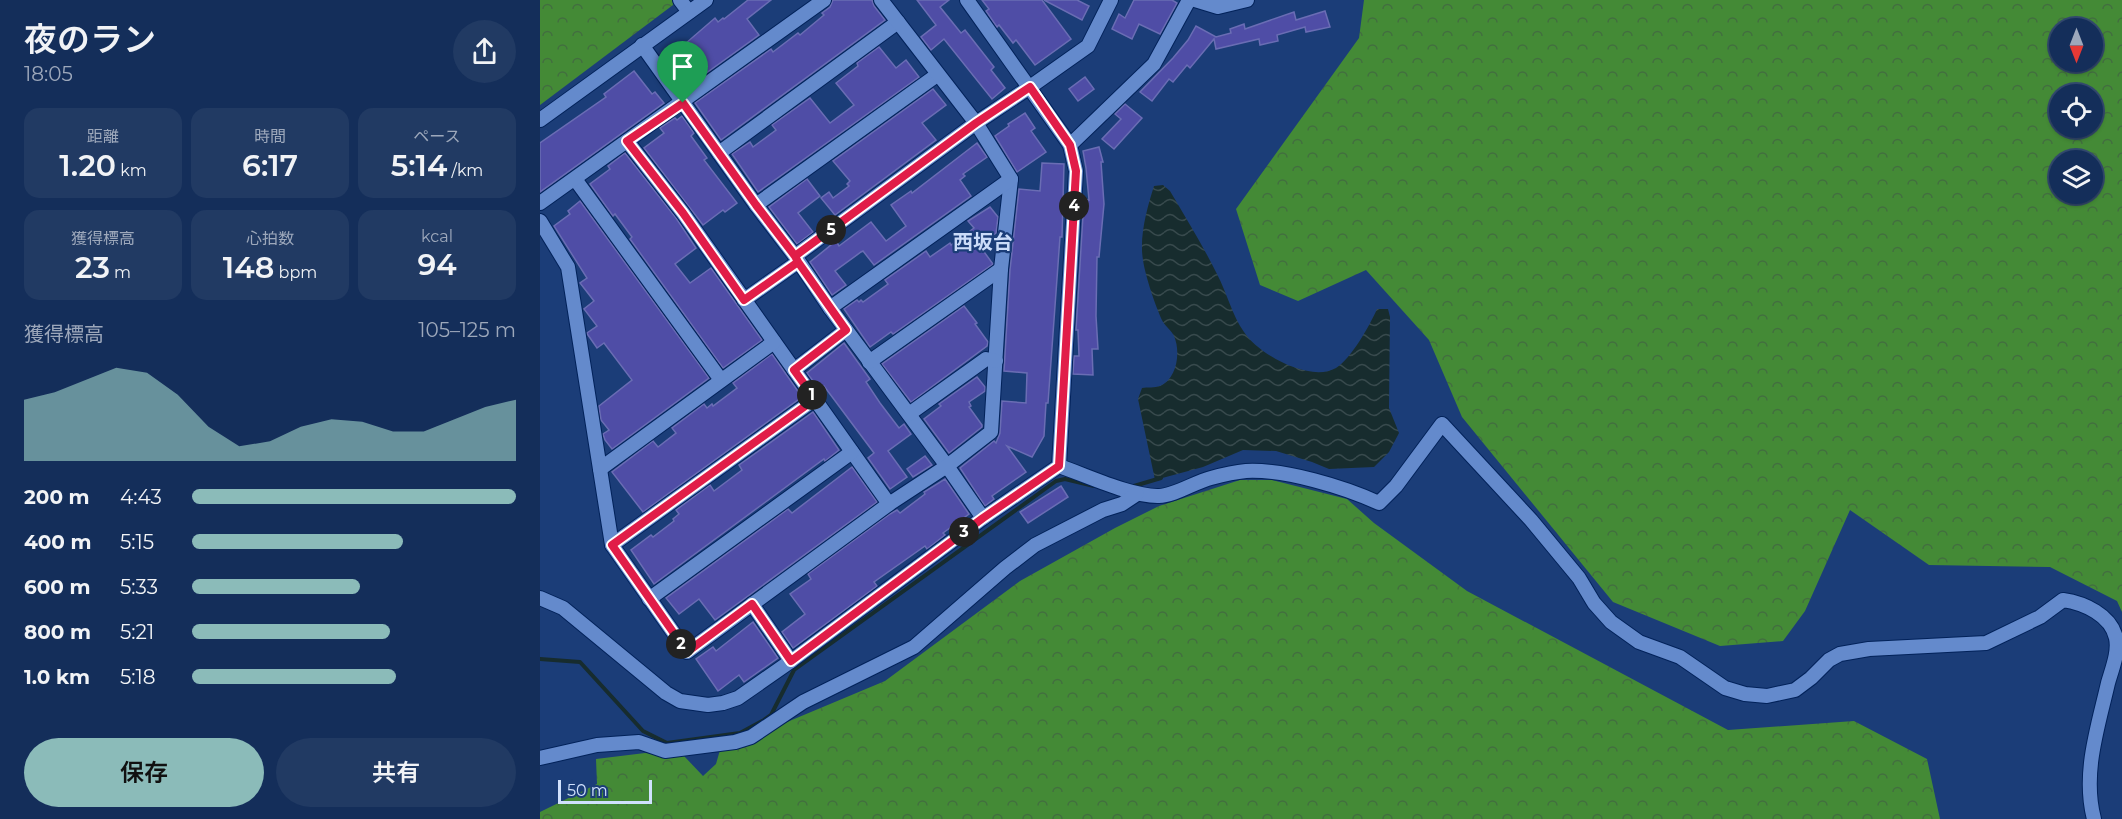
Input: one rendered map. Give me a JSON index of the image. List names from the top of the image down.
{
  "districts": ["西坂台"],
  "scale_bar": "50 m",
  "north": "bottom",
  "page": {
    "heading": ["夜のラン", "18:05"],
    "stats": [
      ["距離", "1.20 km"],
      ["時間", "6:17"],
      ["ペース", "5:14 /km"],
      ["獲得標高", "23 m"],
      ["心拍数", "148 bpm"],
      ["kcal", "94"]
    ],
    "pins": [
      "4",
      "5",
      "1",
      "3",
      "2"
    ],
    "chart": ["獲得標高", "105–125 m"],
    "list": [
      {
        "name": "200 m",
        "note": "4:43"
      },
      {
        "name": "400 m",
        "note": "5:15"
      },
      {
        "name": "600 m",
        "note": "5:33"
      },
      {
        "name": "800 m",
        "note": "5:21"
      },
      {
        "name": "1.0 km",
        "note": "5:18"
      }
    ],
    "buttons": ["保存", "共有"],
    "scale": "50 m"
  }
}
